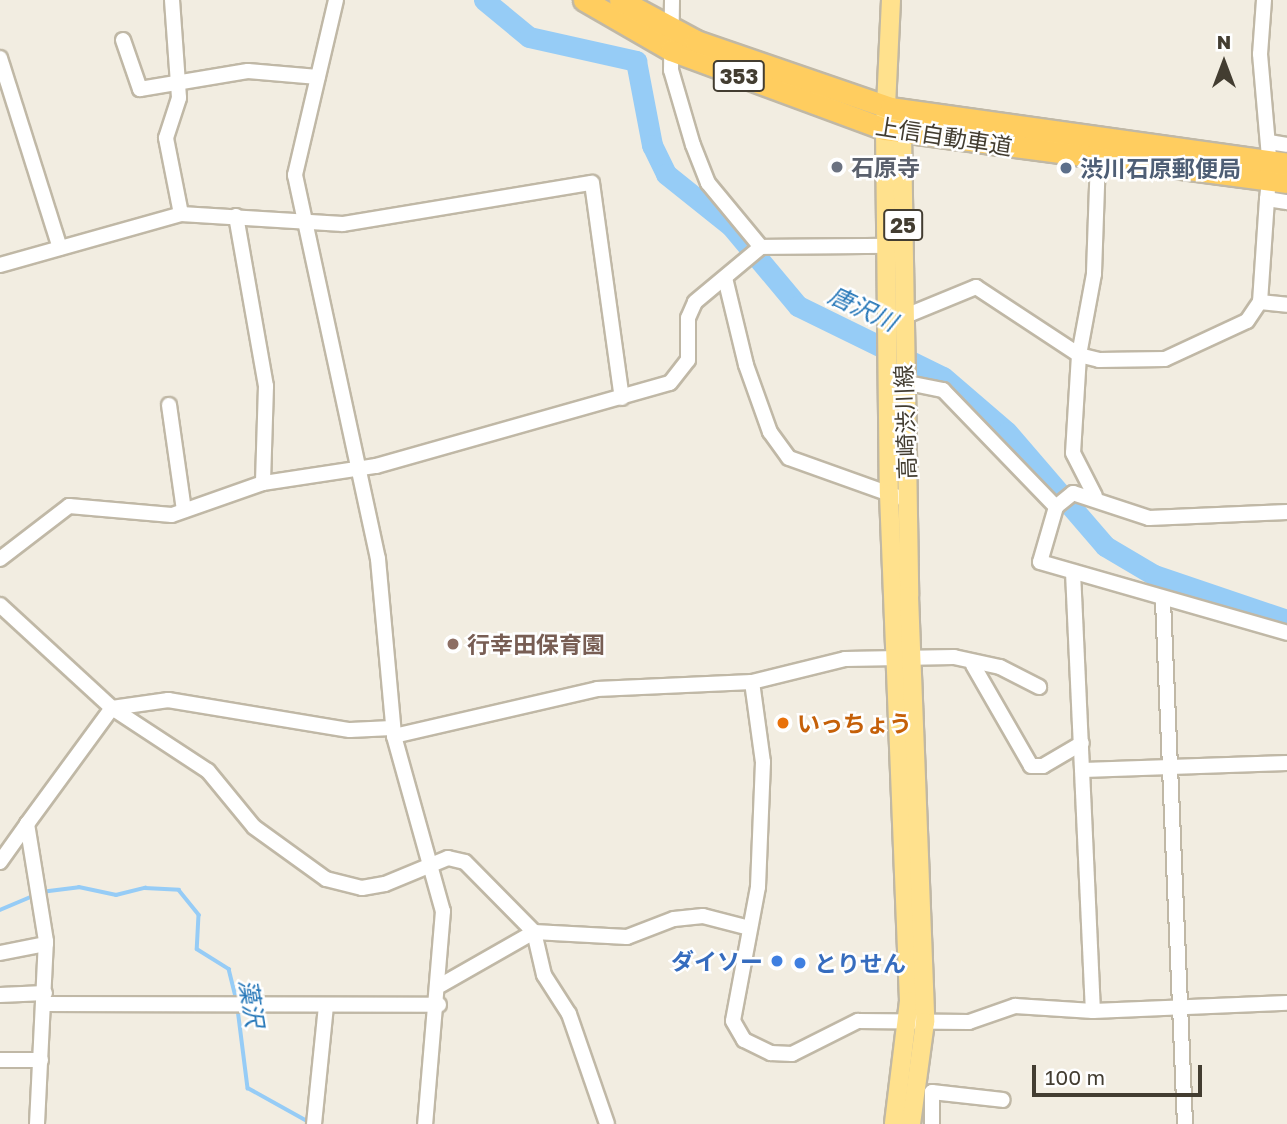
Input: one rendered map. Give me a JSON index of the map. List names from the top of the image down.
{
  "streets": {
    "highway": ["353", "上信自動車道"],
    "main road": ["25", "高崎渋川線"]
  },
  "crossings": [
    ["上信自動車道", "25"],
    ["上信自動車道", "高崎渋川線"],
    ["25", "高崎渋川線"]
  ],
  "water": ["唐沢川", "藻沢"],
  "places": [
    "石原寺",
    "渋川石原郵便局",
    "行幸田保育園",
    "いっちょう",
    "ダイソー",
    "とりせん"
  ],
  "scale_bar": "100 m",
  "north": "top"
}
